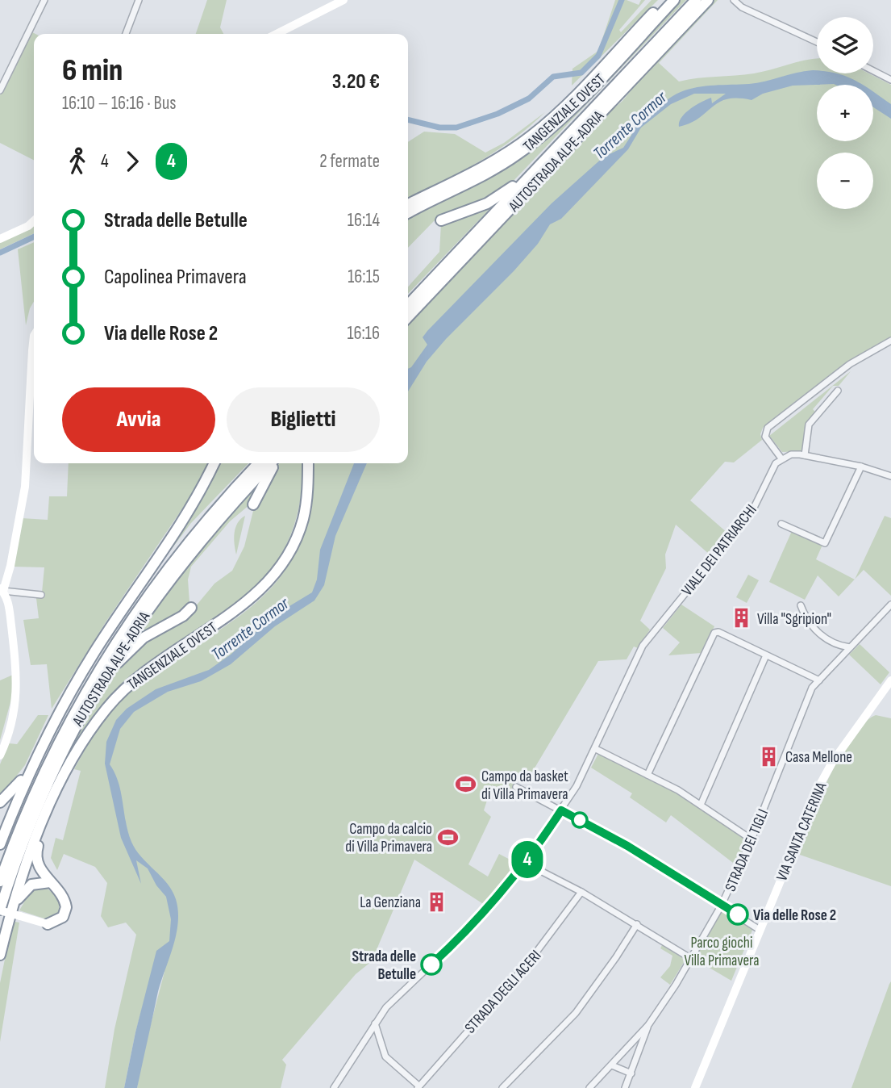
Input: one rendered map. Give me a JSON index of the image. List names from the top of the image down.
{
  "streets": {
    "highway": ["TANGENZIALE OVEST", "AUTOSTRADA ALPE-ADRIA"],
    "street": [
      "VIALE DEI PATRIARCHI",
      "VIA SANTA CATERINA",
      "STRADA DEI TIGLI",
      "STRADA DEGLI ACERI"
    ]
  },
  "water": ["Torrente Cormor"],
  "parks": ["Parco giochi Villa Primavera"],
  "places": {
    "building": ["Villa \"Sgripion\"", "Casa Mellone", "La Genziana"],
    "sports": ["Campo da basket di Villa Primavera", "Campo da calcio di Villa Primavera"],
    "other": ["Via delle Rose 2", "Strada delle Betulle"]
  },
  "lines": ["bus line 4"],
  "page": {
    "on_map": "4",
    "map_buttons": ["+", "−"],
    "heading": ["6 min", "16:10 – 16:16 · Bus", "3.20 €"],
    "legs": ["4", "4", "2 fermate"],
    "list": [
      {
        "name": "Strada delle Betulle",
        "value": "16:14"
      },
      {
        "name": "Capolinea Primavera",
        "value": "16:15"
      },
      {
        "name": "Via delle Rose 2",
        "value": "16:16"
      }
    ],
    "buttons": ["Avvia", "Biglietti"]
  }
}
